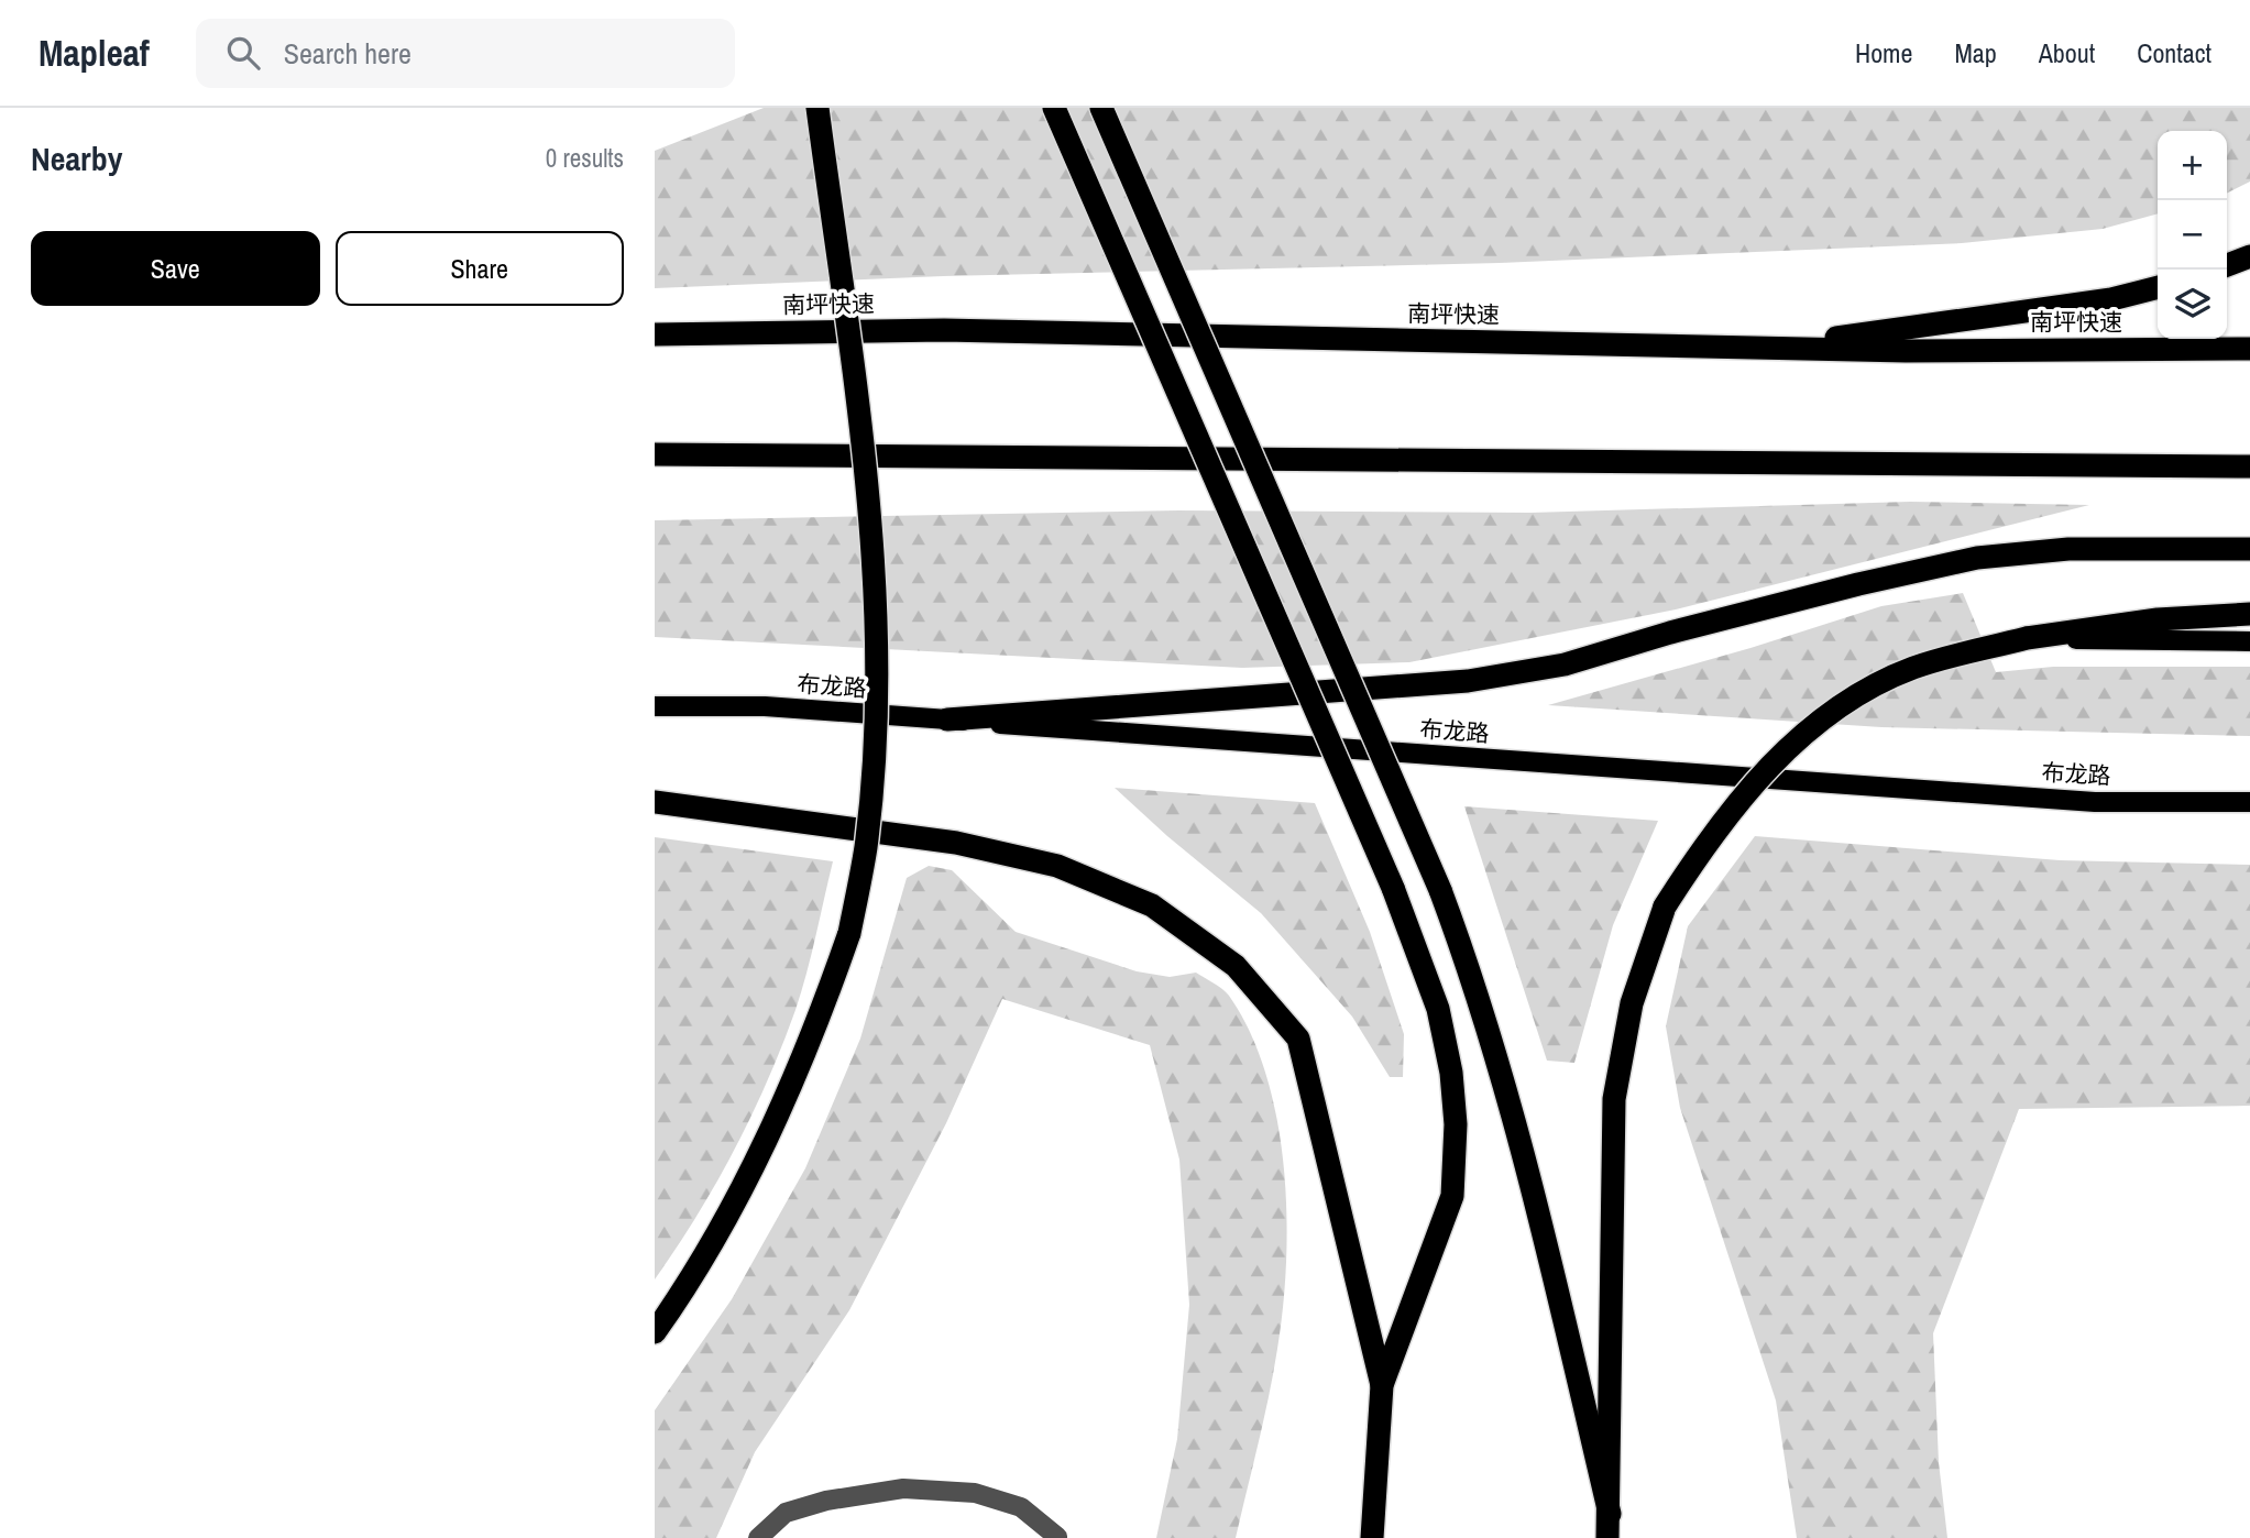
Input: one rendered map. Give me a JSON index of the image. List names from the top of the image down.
{
  "streets": {
    "highway": ["南坪快速"],
    "main road": ["布龙路"]
  },
  "page": {
    "header": "Mapleaf",
    "search": "Search here",
    "nav": [
      "Home",
      "Map",
      "About",
      "Contact"
    ],
    "heading": ["Nearby", "0 results"],
    "map_buttons": ["+", "−"],
    "buttons": ["Save", "Share"]
  }
}
